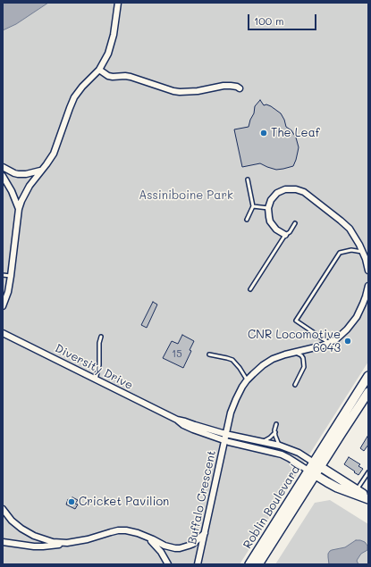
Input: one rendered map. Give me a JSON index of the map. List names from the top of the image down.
{
  "streets": {
    "main road": ["Roblin Boulevard"],
    "street": ["Diversity Drive", "Buffalo Crescent"]
  },
  "crossings": [
    ["Diversity Drive", "Buffalo Crescent"],
    ["Diversity Drive", "Roblin Boulevard"]
  ],
  "parks": ["Assiniboine Park"],
  "places": ["The Leaf", "CNR Locomotive 6043", "Cricket Pavilion"],
  "house_numbers": ["15"],
  "scale_bar": "100 m"
}
